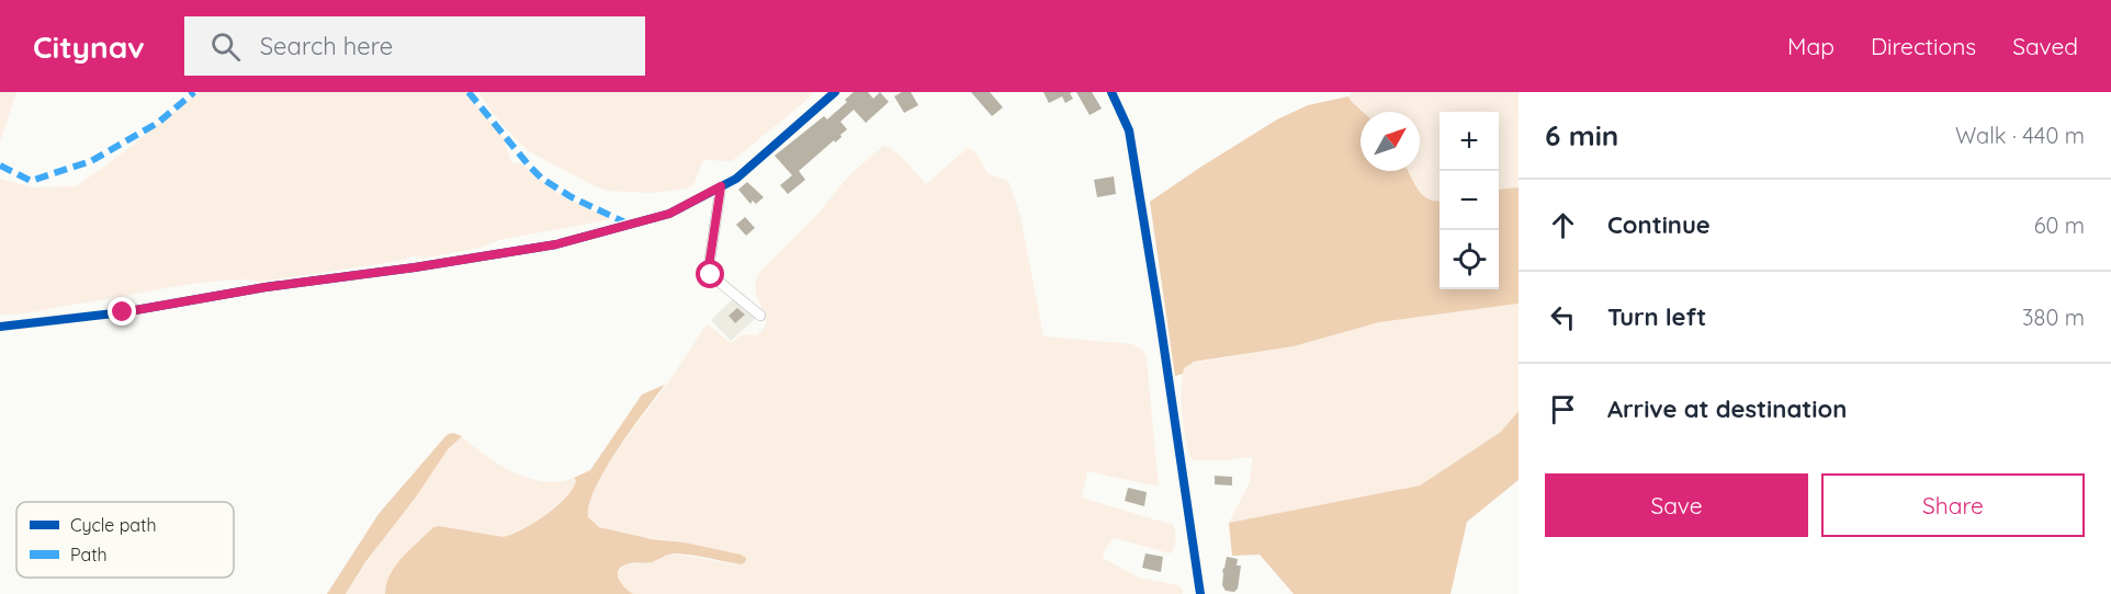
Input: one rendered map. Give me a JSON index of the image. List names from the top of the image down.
{
  "legend": ["Cycle path", "Path"],
  "north": "top right",
  "page": {
    "header": "Citynav",
    "search": "Search here",
    "nav": ["Map", "Directions", "Saved"],
    "heading": ["6 min", "Walk · 440 m"],
    "map_buttons": ["+", "−"],
    "list": [
      ["Continue", "60 m"],
      ["Turn left", "380 m"],
      "Arrive at destination"
    ],
    "buttons": ["Save", "Share"]
  }
}
